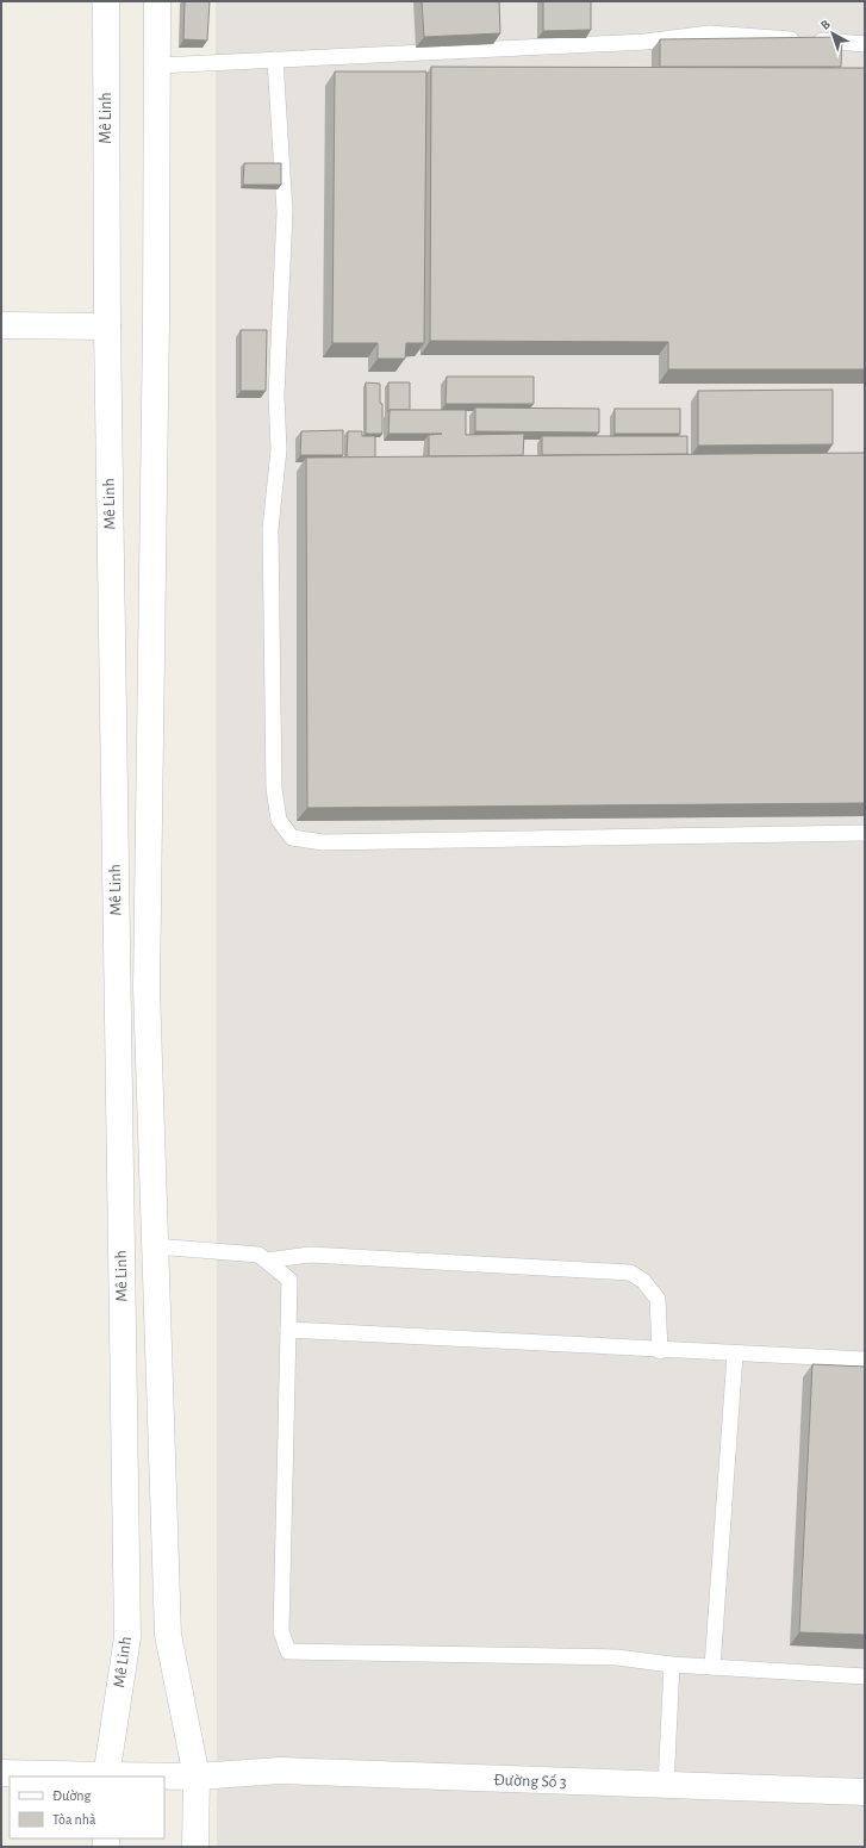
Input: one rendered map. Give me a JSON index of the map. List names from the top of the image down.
{
  "streets": {
    "main road": ["Mê Linh", "Đường Số 3"]
  },
  "crossings": [
    ["Mê Linh", "Đường Số 3"]
  ],
  "legend": ["Đường", "Tòa nhà"],
  "north": "top left"
}
